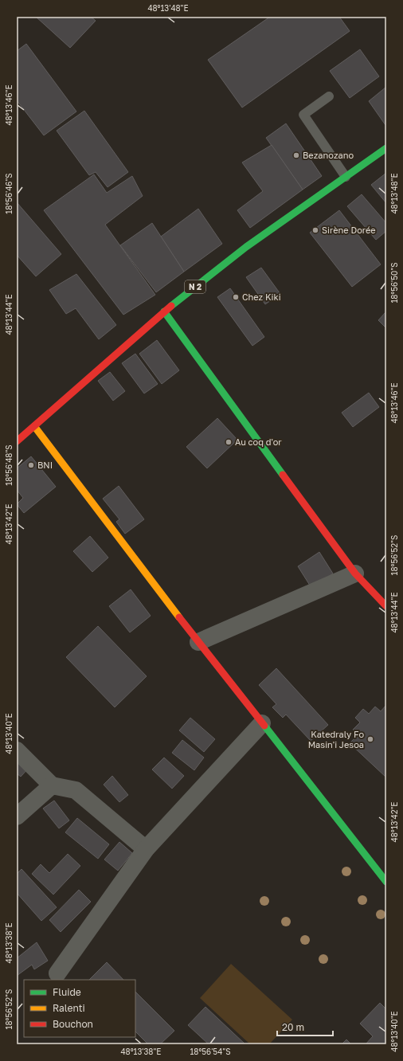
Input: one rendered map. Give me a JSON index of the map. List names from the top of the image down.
{
  "streets": {
    "street": ["N 2"]
  },
  "places": [
    "Bezanozano",
    "Sirène Dorée",
    "Chez Kiki",
    "Au coq d'or",
    "BNI",
    "Katedraly Fo Masin'i Jesoa"
  ],
  "legend": ["Fluide", "Ralenti", "Bouchon"],
  "scale_bar": "20 m",
  "coordinates": [
    "48°13'48\"E",
    "48°13'46\"E",
    "18°56'46\"S",
    "18°56'50\"S",
    "48°13'44\"E",
    "18°56'48\"S",
    "48°13'42\"E",
    "18°56'52\"S",
    "48°13'40\"E",
    "48°13'38\"E",
    "18°56'54\"S"
  ]
}
